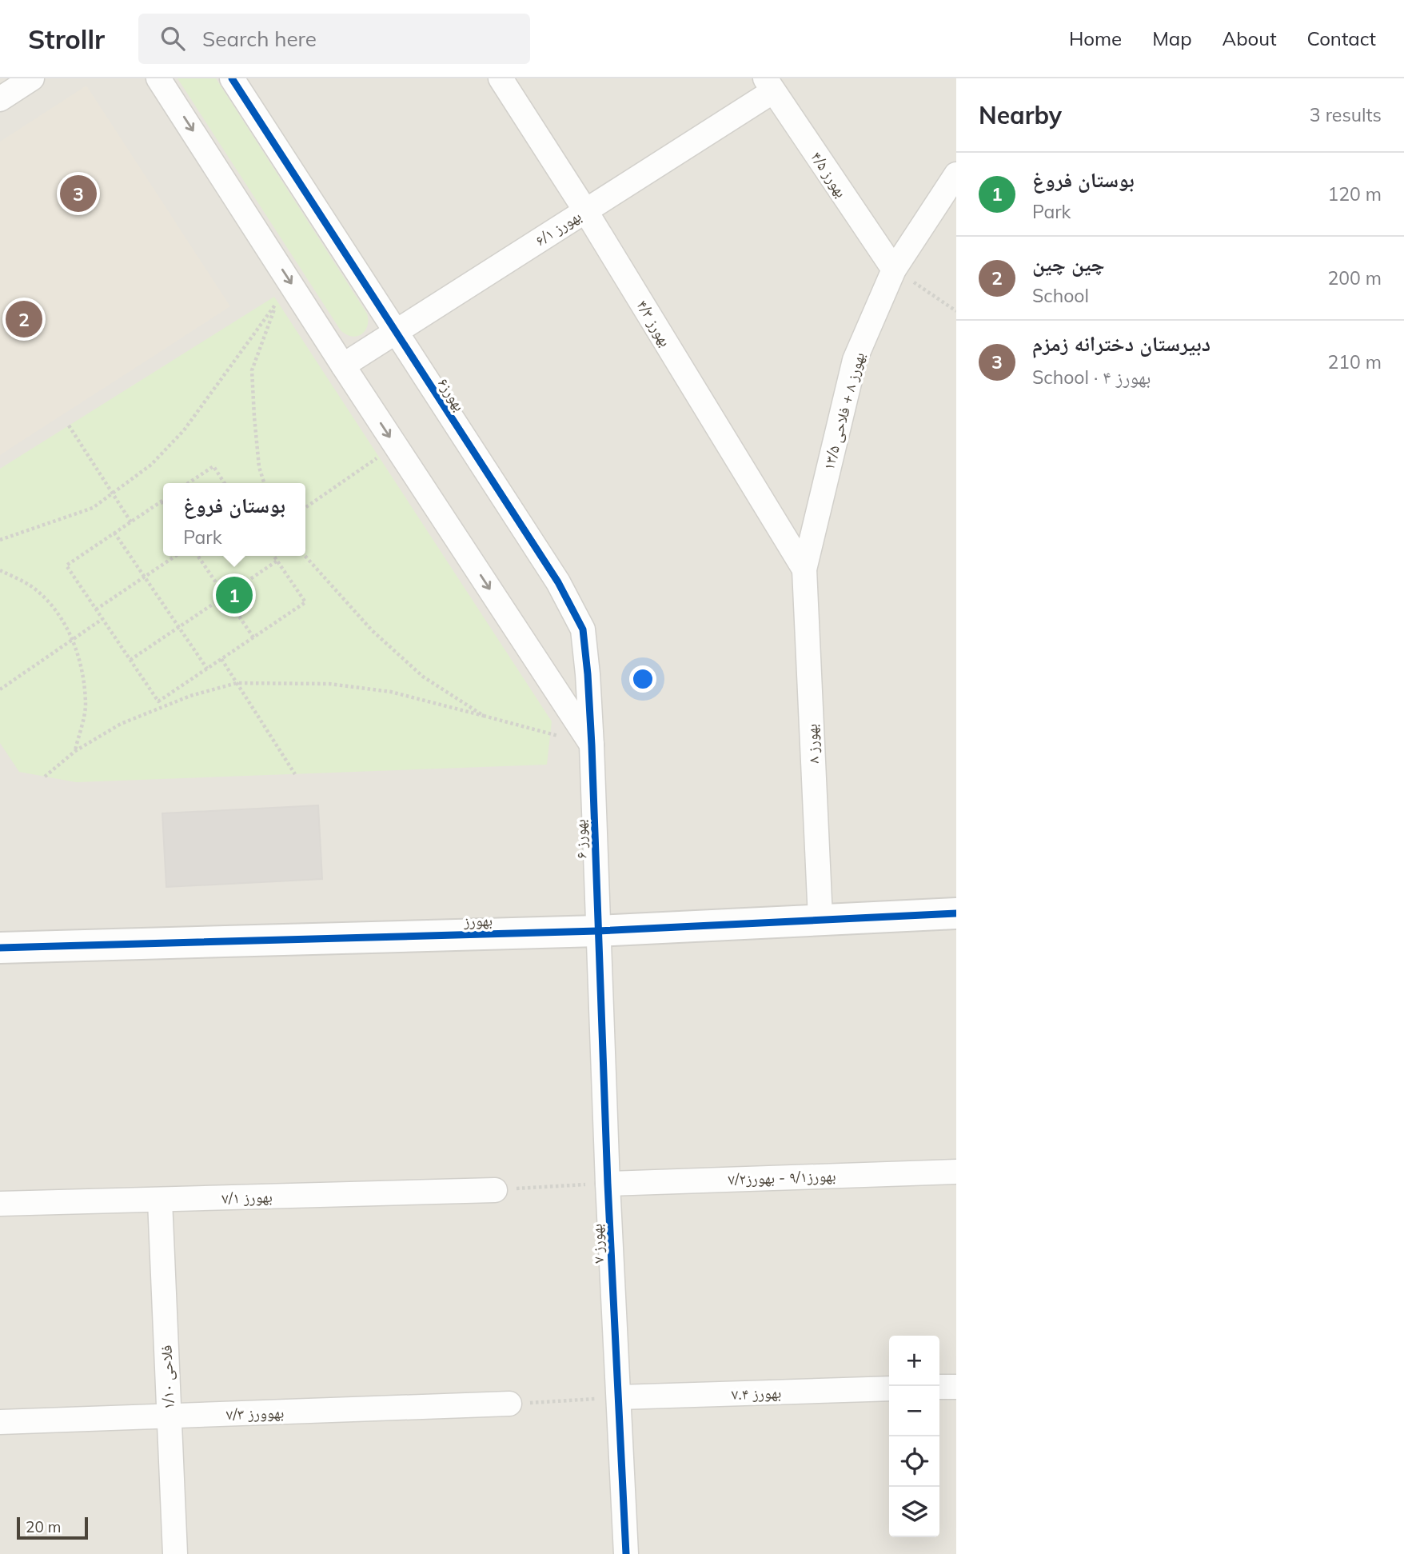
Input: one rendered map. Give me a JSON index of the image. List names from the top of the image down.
{
  "streets": {
    "street": [
      "بهورز ۴/۵",
      "بهورز ۶/۱",
      "بهورز ۴/۳",
      "بهورز۶",
      "بهورز ۸ + فلاحی ۱۳/۵",
      "بهورز ۸",
      "بهورز ۶",
      "بهورز",
      "بهورز۹/۱ - بهورز۷/۲",
      "بهورز ۷/۱",
      "بهورز ۷",
      "فلاحی ۱/۱۰",
      "بهورز ۷.۴",
      "بهوورز ۷/۳"
    ]
  },
  "crossings": [
    ["بهورز ۴/۵", "بهورز ۶/۱"],
    ["بهورز ۴/۵", "بهورز ۸ + فلاحی ۱۳/۵"],
    ["بهورز ۶/۱", "بهورز ۴/۳"],
    ["بهورز ۶/۱", "بهورز۶"],
    ["بهورز ۴/۳", "بهورز ۸ + فلاحی ۱۳/۵"],
    ["بهورز ۴/۳", "بهورز ۸"],
    ["بهورز۶", "بهورز ۶"],
    ["بهورز ۸ + فلاحی ۱۳/۵", "بهورز ۸"],
    ["بهورز ۸", "بهورز"],
    ["بهورز ۶", "بهورز"],
    ["بهورز ۶", "بهورز ۷"],
    ["بهورز", "بهورز ۷"],
    ["بهورز۹/۱ - بهورز۷/۲", "بهورز ۷"],
    ["بهورز ۷/۱", "فلاحی ۱/۱۰"],
    ["بهورز ۷", "بهورز ۷.۴"],
    ["فلاحی ۱/۱۰", "بهوورز ۷/۳"]
  ],
  "scale_bar": "20 m",
  "page": {
    "header": "Strollr",
    "search": "Search here",
    "nav": [
      "Home",
      "Map",
      "About",
      "Contact"
    ],
    "heading": ["Nearby", "3 results"],
    "list": [
      {
        "mark": "1",
        "name": "بوستان فروغ",
        "note": "Park",
        "value": "120 m"
      },
      {
        "mark": "2",
        "name": "چین چین",
        "note": "School",
        "value": "200 m"
      },
      {
        "mark": "3",
        "name": "دبیرستان دخترانه زمزم",
        "note": "School · بهورز ۴",
        "value": "210 m"
      }
    ],
    "pins": ["3", "2", "1"],
    "popup": ["بوستان فروغ", "Park"],
    "map_buttons": ["+", "−"],
    "scale": "20 m"
  }
}
